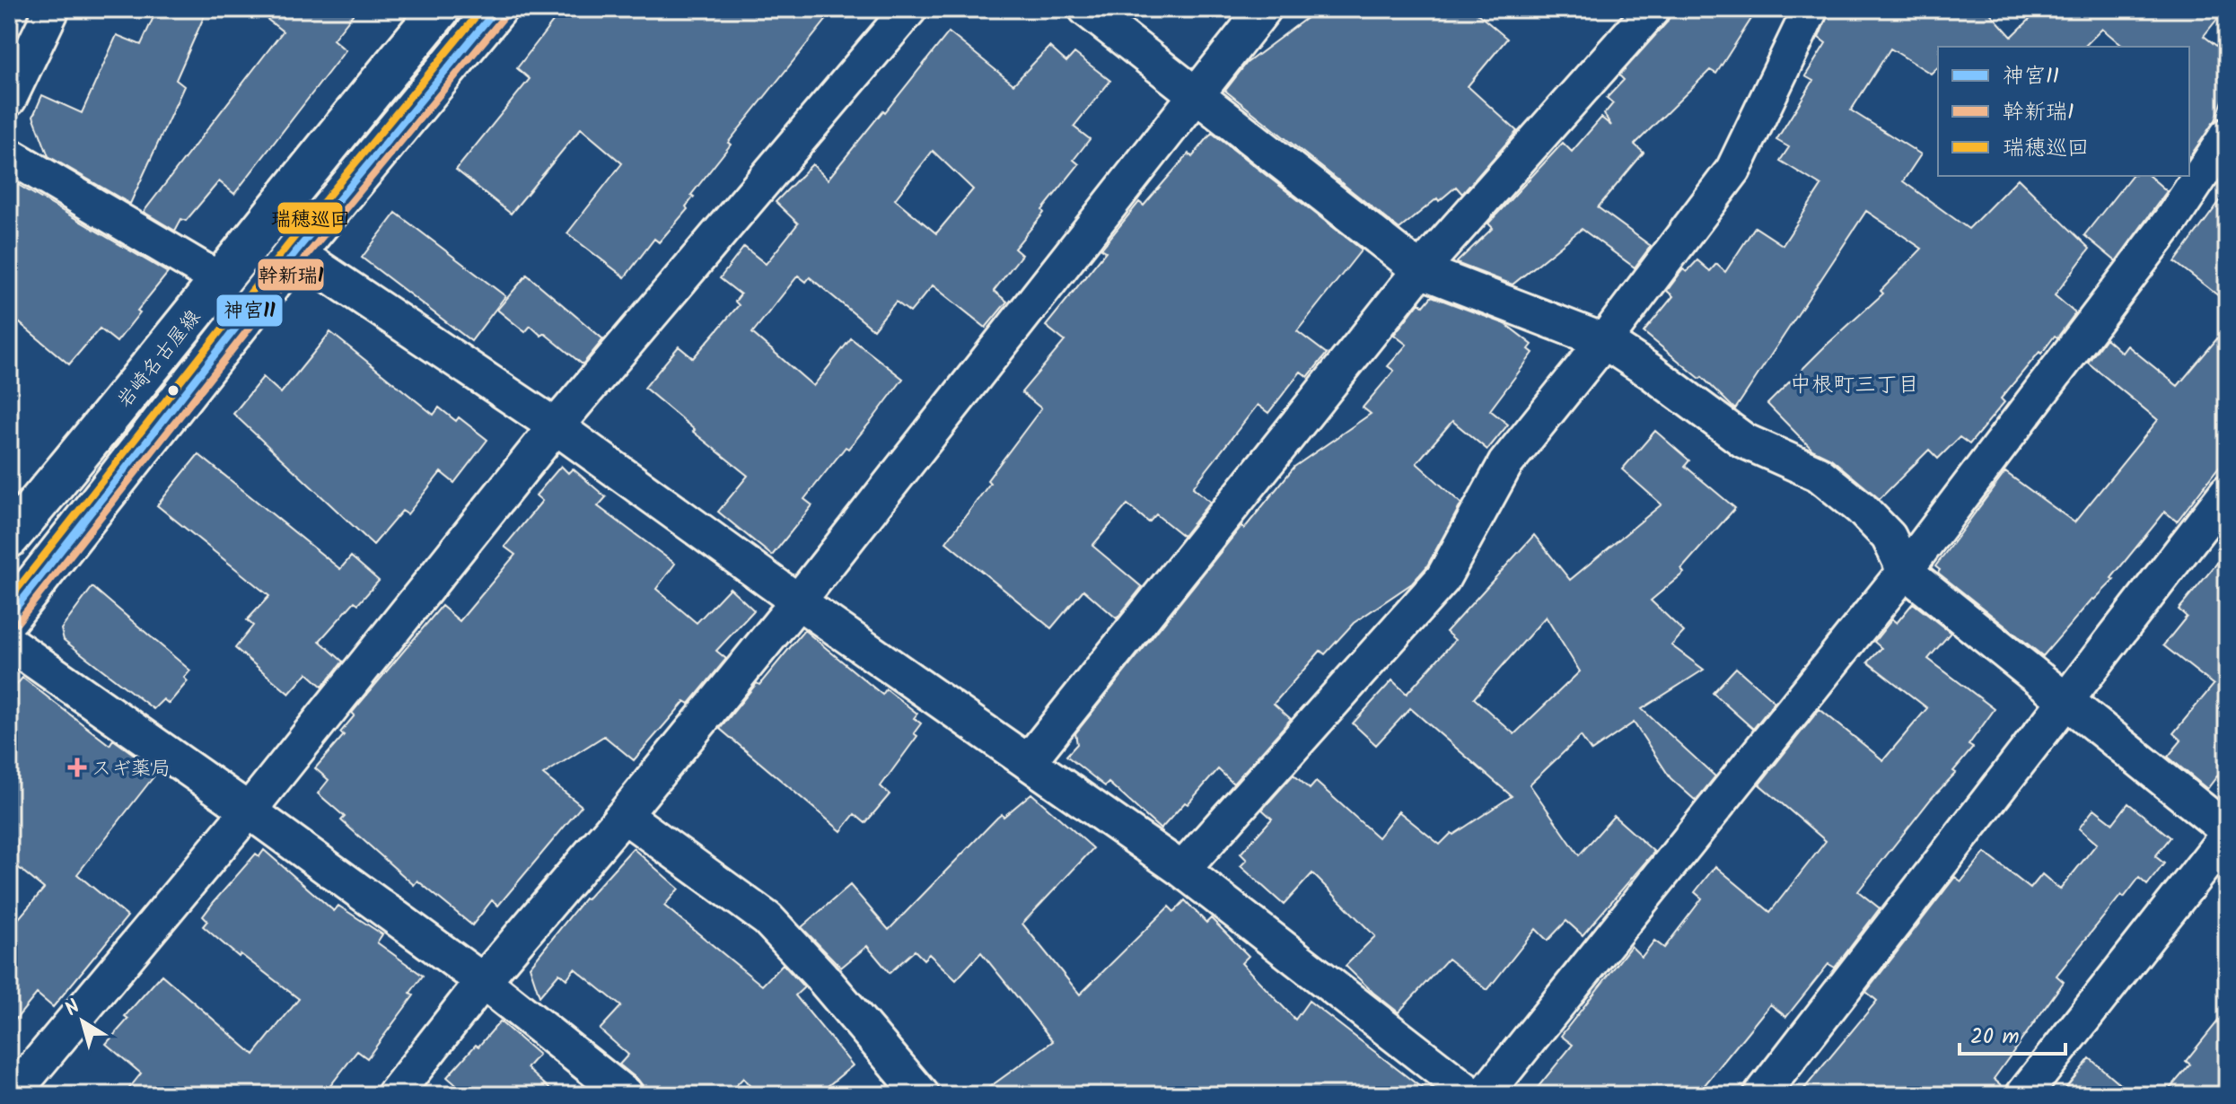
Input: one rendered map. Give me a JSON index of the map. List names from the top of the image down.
{
  "streets": {
    "main road": ["岩崎名古屋線"]
  },
  "districts": ["中根町三丁目"],
  "places": {
    "health": ["スギ薬局"]
  },
  "lines": ["transit line 神宮11", "transit line 瑞穂巡回", "transit line 幹新瑞1"],
  "legend": ["神宮11", "幹新瑞1", "瑞穂巡回"],
  "scale_bar": "20 m",
  "north": "top left"
}
